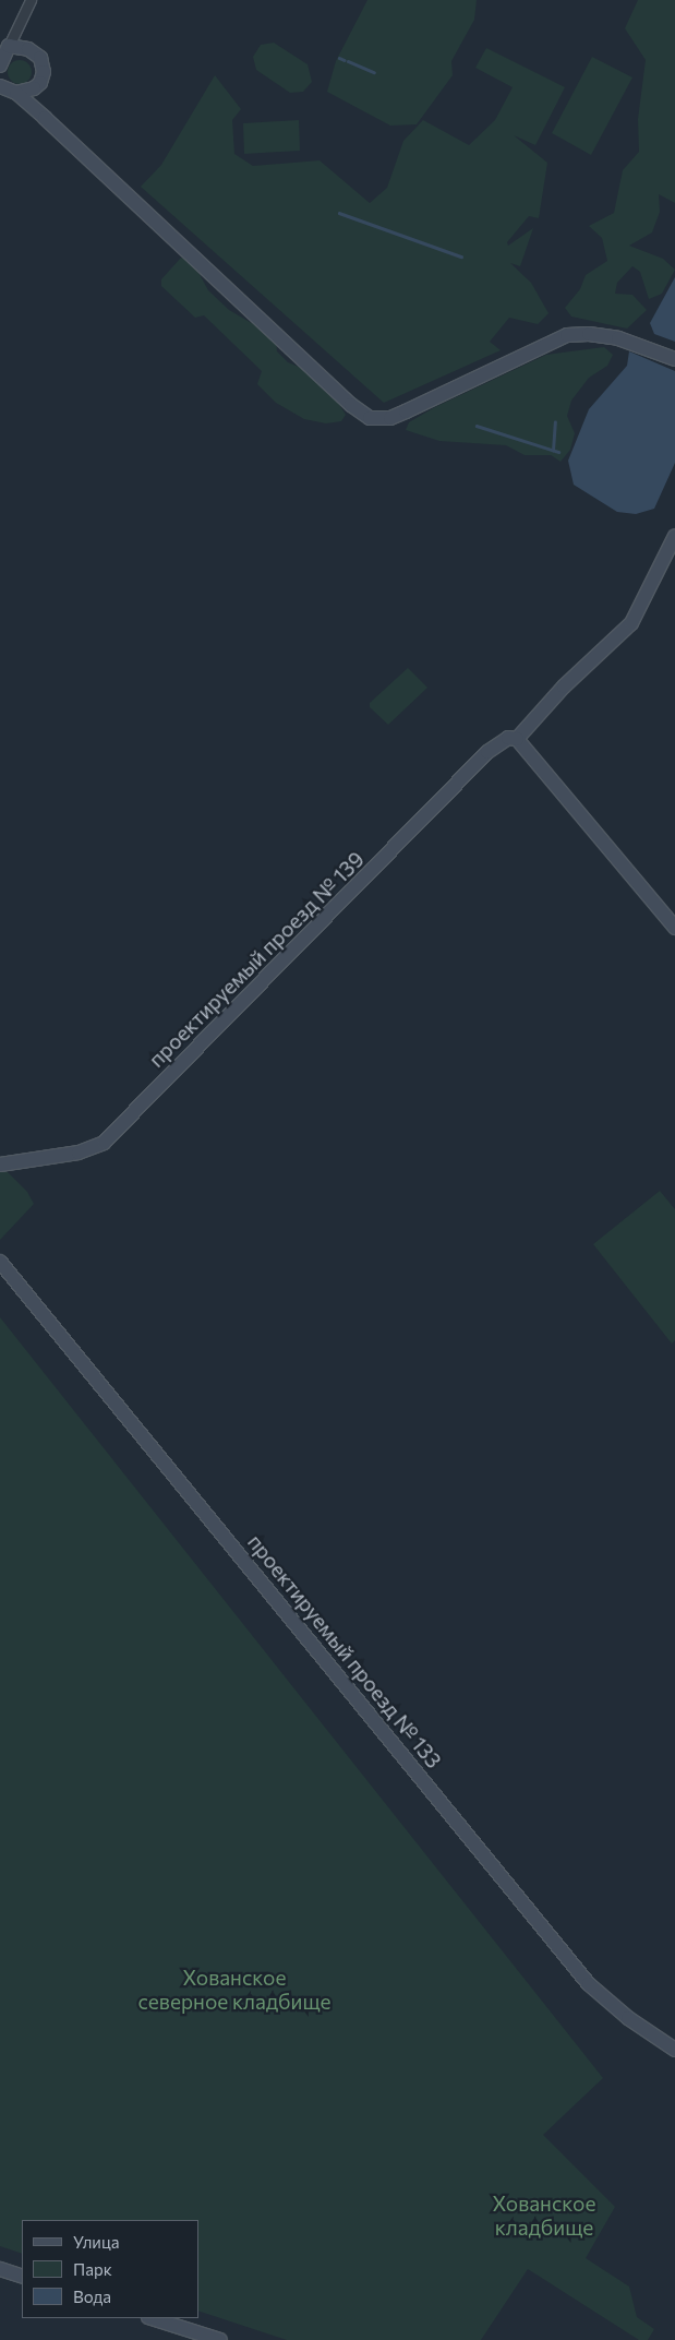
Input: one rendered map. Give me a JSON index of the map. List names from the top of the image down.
{
  "streets": {
    "street": ["проектируемый проезд № 139", "проектируемый проезд № 133"]
  },
  "parks": ["Хованское северное кладбище", "Хованское кладбище"],
  "legend": ["Улица", "Парк", "Вода"]
}
